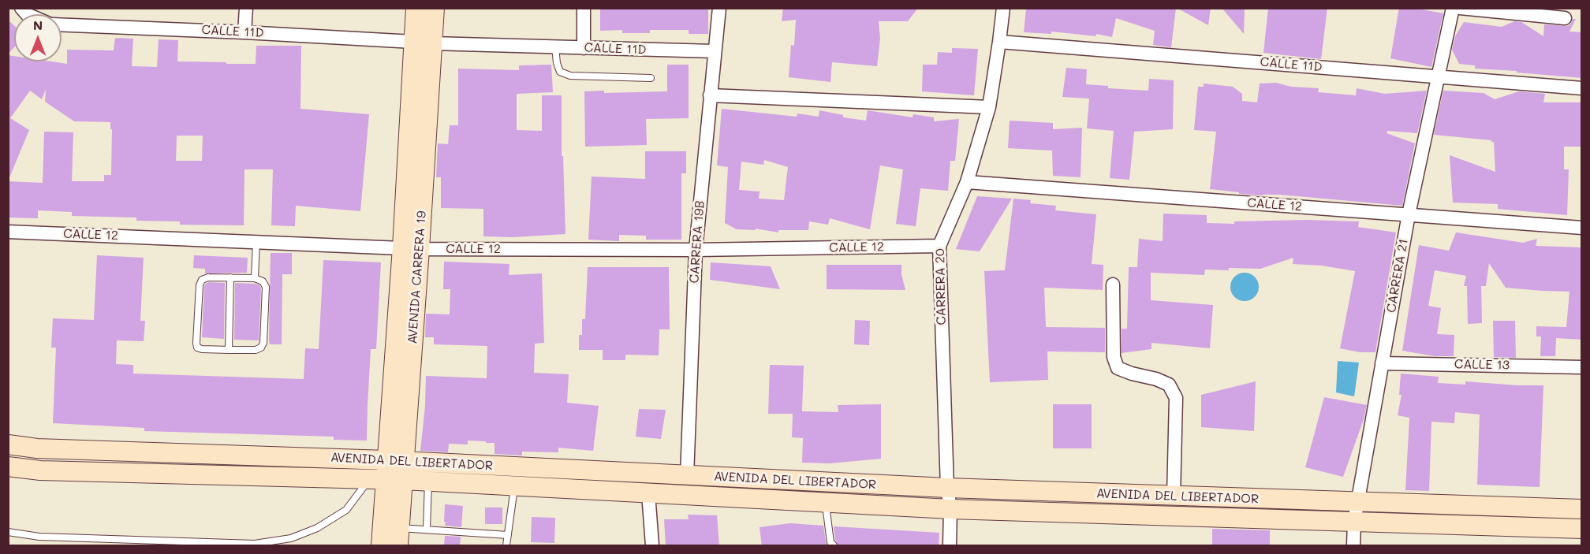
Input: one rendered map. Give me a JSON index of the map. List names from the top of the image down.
{
  "streets": {
    "main road": ["AVENIDA CARRERA 19", "AVENIDA DEL LIBERTADOR"],
    "street": [
      "CALLE 11D",
      "CALLE 12",
      "CARRERA 19B",
      "CARRERA 21",
      "CARRERA 20",
      "CALLE 13"
    ]
  },
  "crossings": [
    ["CALLE 11D", "CARRERA 19B"],
    ["CALLE 11D", "CARRERA 21"],
    ["CALLE 11D", "AVENIDA CARRERA 19"],
    ["CALLE 11D", "CARRERA 20"],
    ["CALLE 12", "CARRERA 19B"],
    ["CALLE 12", "CARRERA 21"],
    ["CALLE 12", "AVENIDA CARRERA 19"],
    ["CALLE 12", "CARRERA 20"],
    ["CARRERA 19B", "AVENIDA DEL LIBERTADOR"],
    ["CARRERA 21", "CALLE 13"],
    ["CARRERA 21", "AVENIDA DEL LIBERTADOR"],
    ["AVENIDA CARRERA 19", "AVENIDA DEL LIBERTADOR"],
    ["CARRERA 20", "AVENIDA DEL LIBERTADOR"]
  ],
  "north": "top"
}
